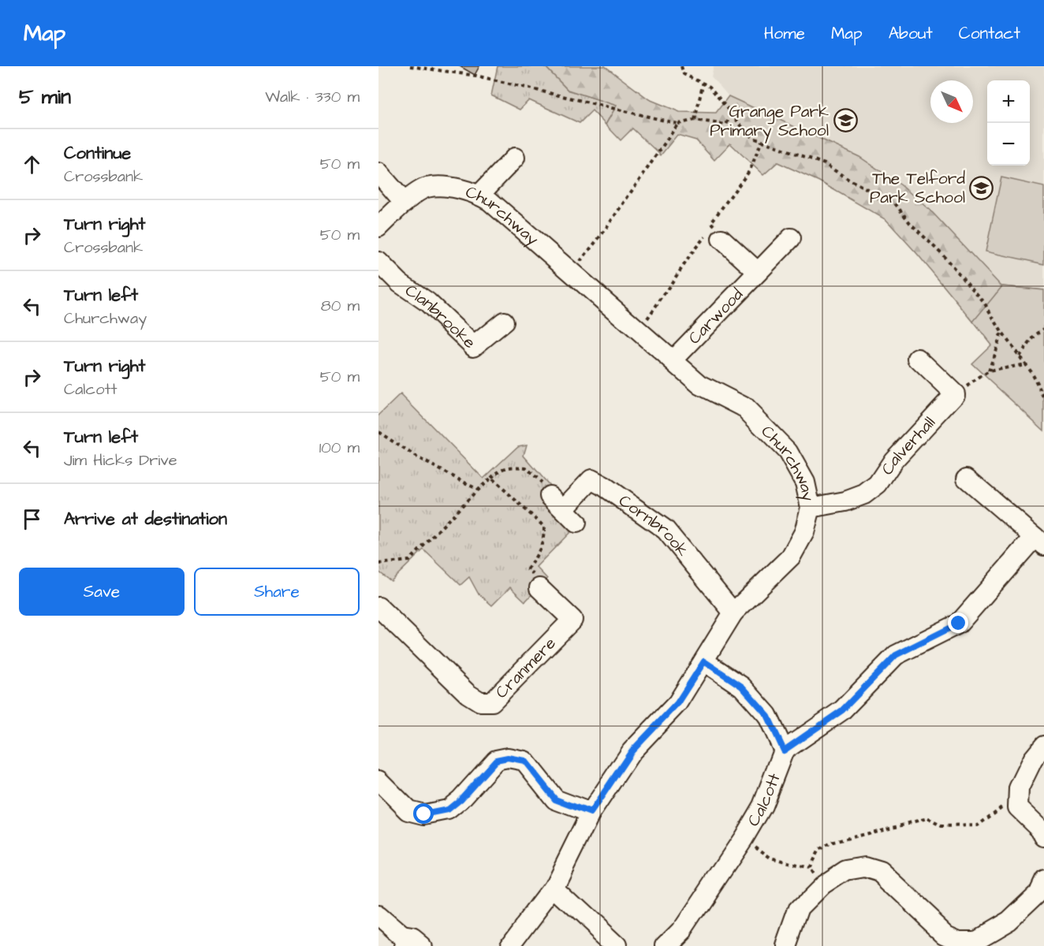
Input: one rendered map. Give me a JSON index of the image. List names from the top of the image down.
{
  "streets": {
    "street": [
      "Churchway",
      "Clanbrooke",
      "Carwood",
      "Calverhall",
      "Cornbrook",
      "Cranmere",
      "Calcott"
    ]
  },
  "crossings": [
    ["Churchway", "Carwood"],
    ["Churchway", "Calverhall"],
    ["Churchway", "Cornbrook"]
  ],
  "places": {
    "school or university": ["Grange Park Primary School", "The Telford Park School"]
  },
  "north": "bottom right",
  "page": {
    "header": "Map",
    "nav": [
      "Home",
      "Map",
      "About",
      "Contact"
    ],
    "heading": ["5 min", "Walk · 330 m"],
    "map_buttons": ["+", "−"],
    "list": [
      ["Continue", "Crossbank", "50 m"],
      ["Turn right", "Crossbank", "50 m"],
      ["Turn left", "Churchway", "80 m"],
      ["Turn right", "Calcott", "50 m"],
      ["Turn left", "Jim Hicks Drive", "100 m"],
      "Arrive at destination"
    ],
    "buttons": ["Save", "Share"]
  }
}
